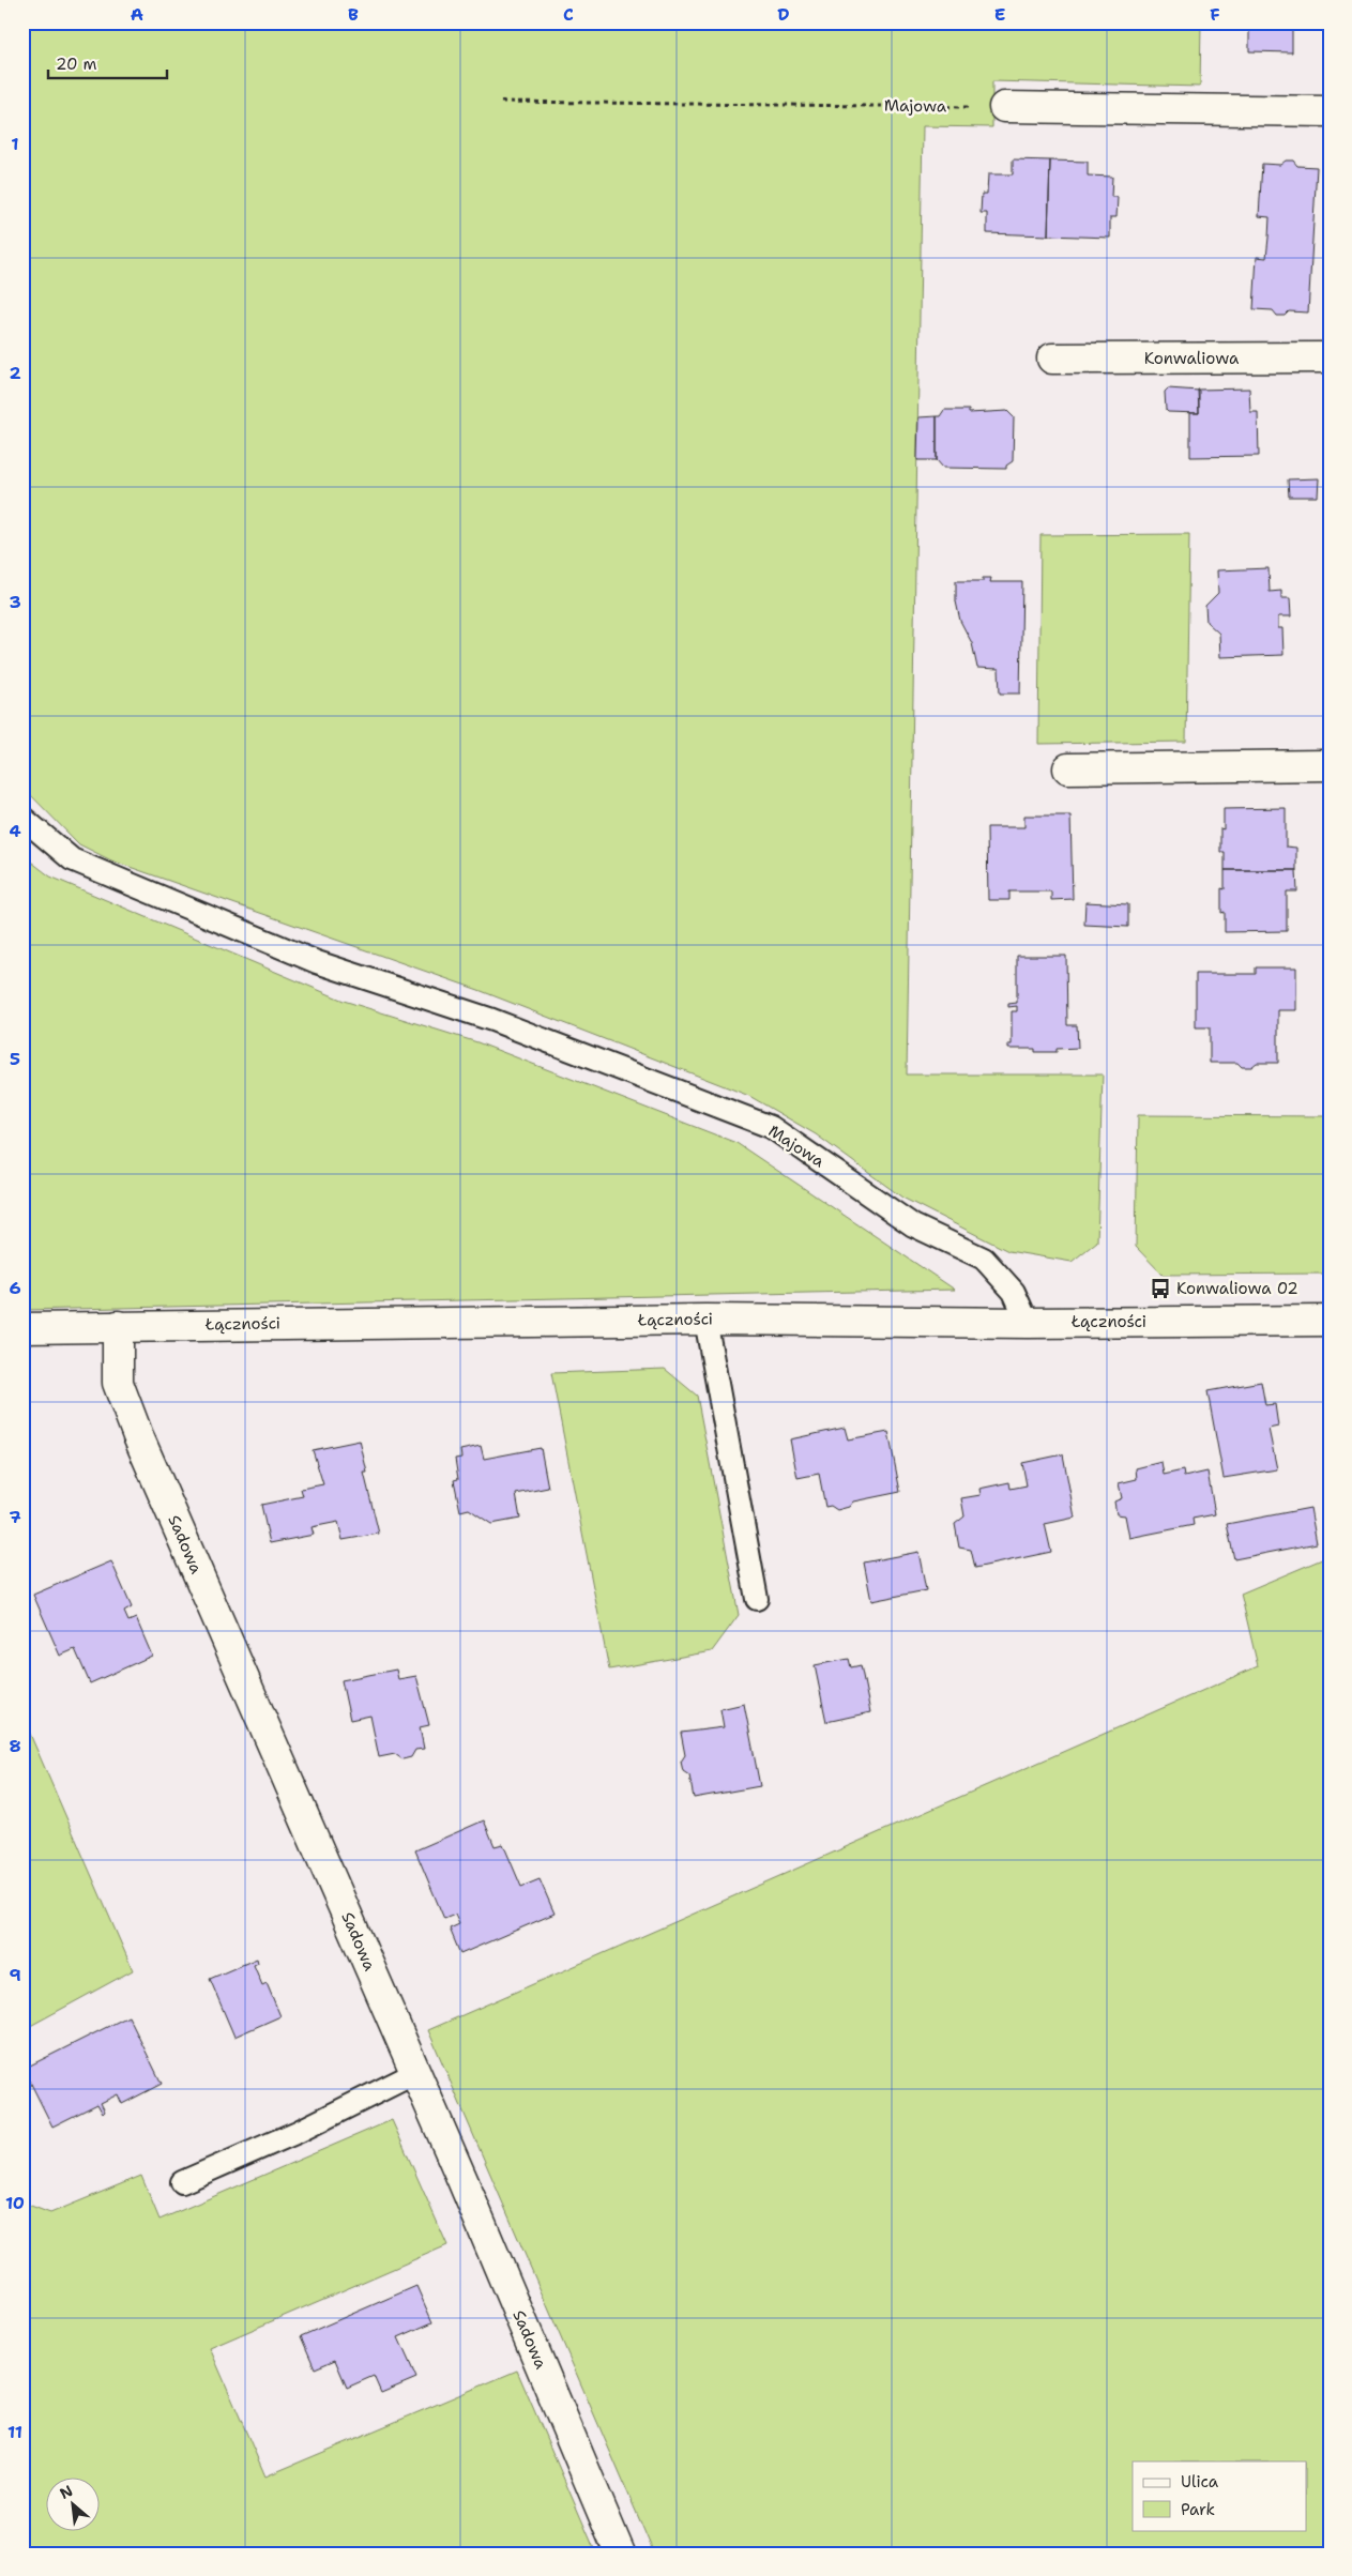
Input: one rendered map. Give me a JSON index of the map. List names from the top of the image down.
{
  "streets": {
    "street": ["Konwaliowa", "Łączności", "Sadowa"],
    "lane": ["Majowa"]
  },
  "crossings": [
    ["Majowa", "Łączności"],
    ["Łączności", "Sadowa"]
  ],
  "places": {
    "bus stop": ["Konwaliowa 02"]
  },
  "legend": ["Ulica", "Park"],
  "scale_bar": "20 m",
  "north": "top left",
  "grid": {
    "columns": [
      "A",
      "B",
      "C",
      "D",
      "E",
      "F"
    ],
    "rows": [
      "1",
      "2",
      "3",
      "4",
      "5",
      "6",
      "7",
      "8",
      "9",
      "10",
      "11"
    ]
  }
}
